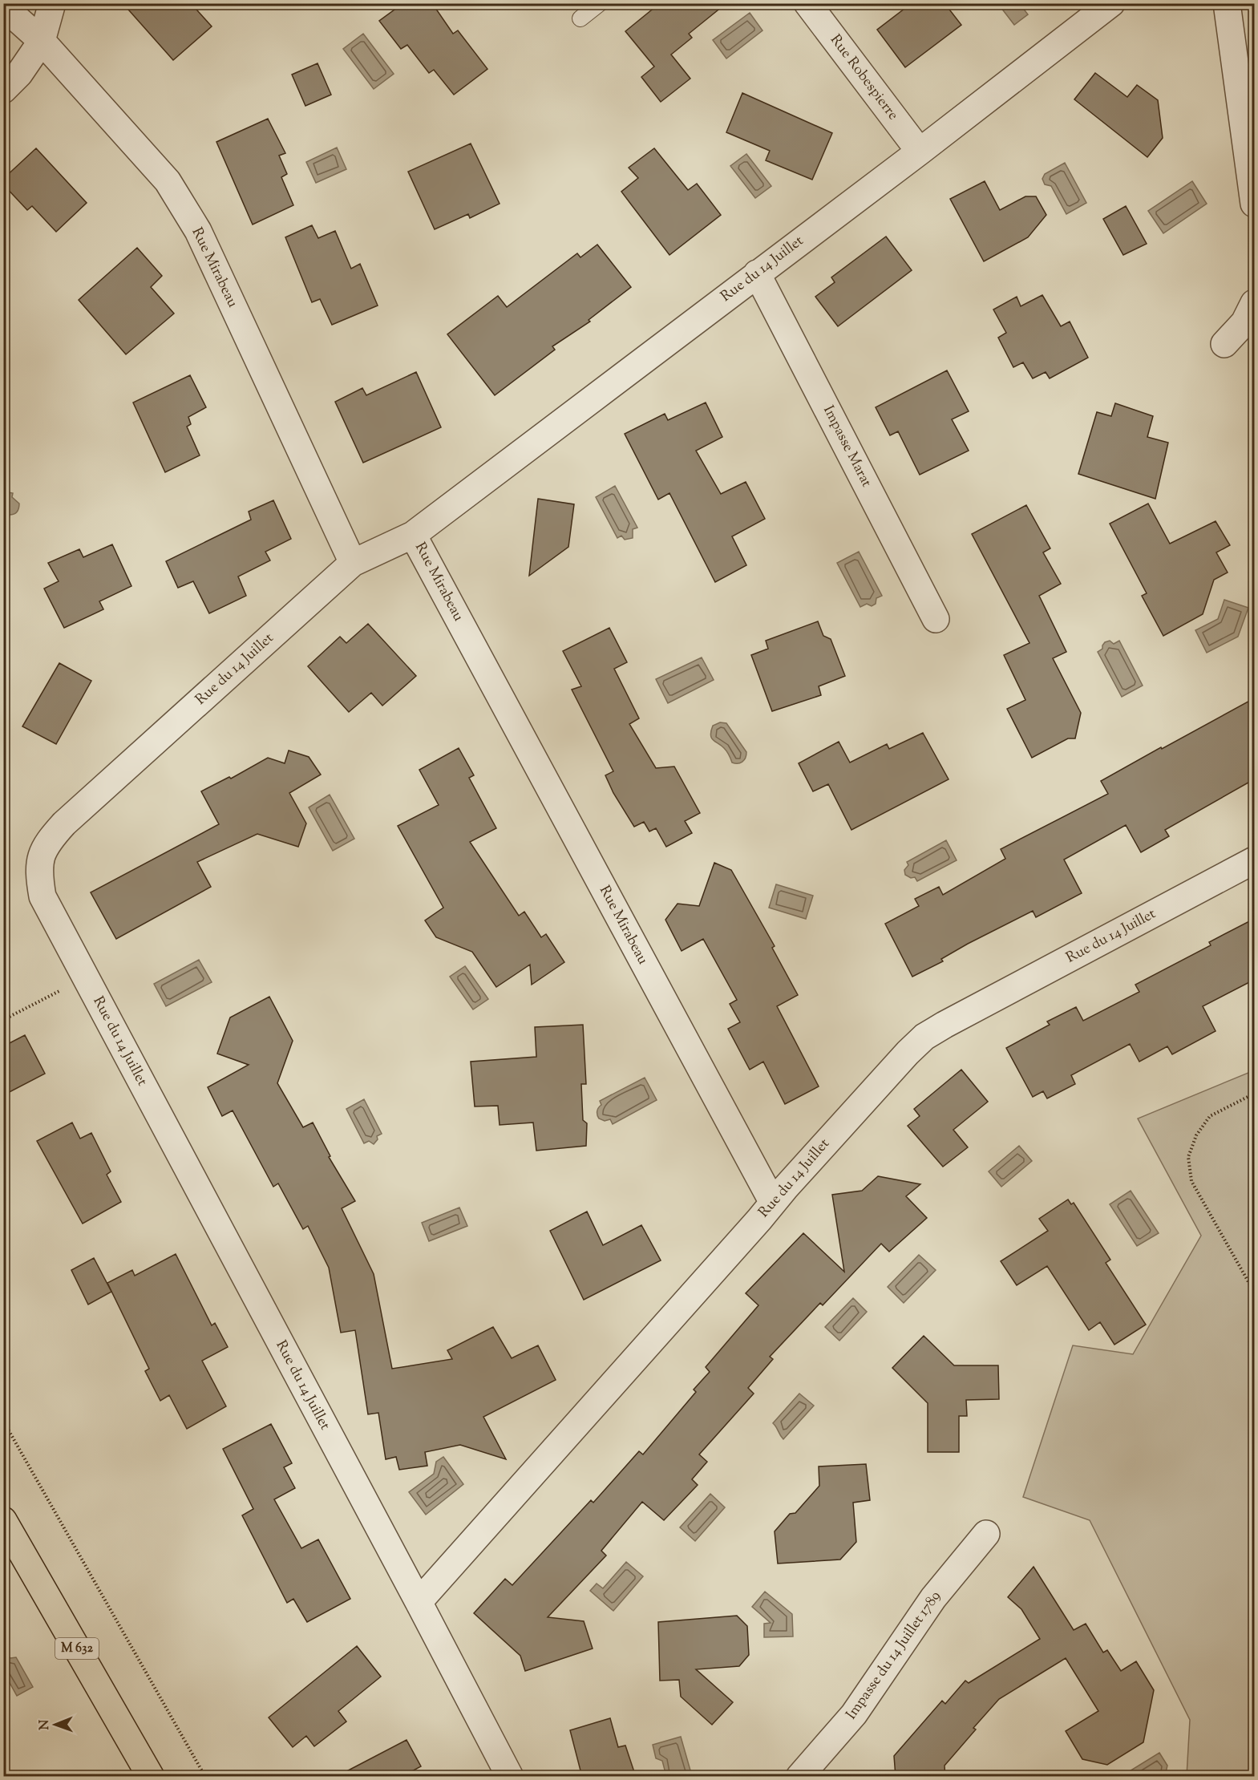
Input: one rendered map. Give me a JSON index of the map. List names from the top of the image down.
{
  "streets": {
    "main road": ["M 632"],
    "street": [
      "Rue Robespierre",
      "Rue Mirabeau",
      "Rue du 14 Juillet",
      "Impasse Marat",
      "Impasse du 14 Juillet 1789"
    ]
  },
  "crossings": [
    ["Rue Robespierre", "Rue du 14 Juillet"],
    ["Rue Mirabeau", "Rue du 14 Juillet"],
    ["Rue du 14 Juillet", "Impasse Marat"]
  ],
  "north": "left"
}
